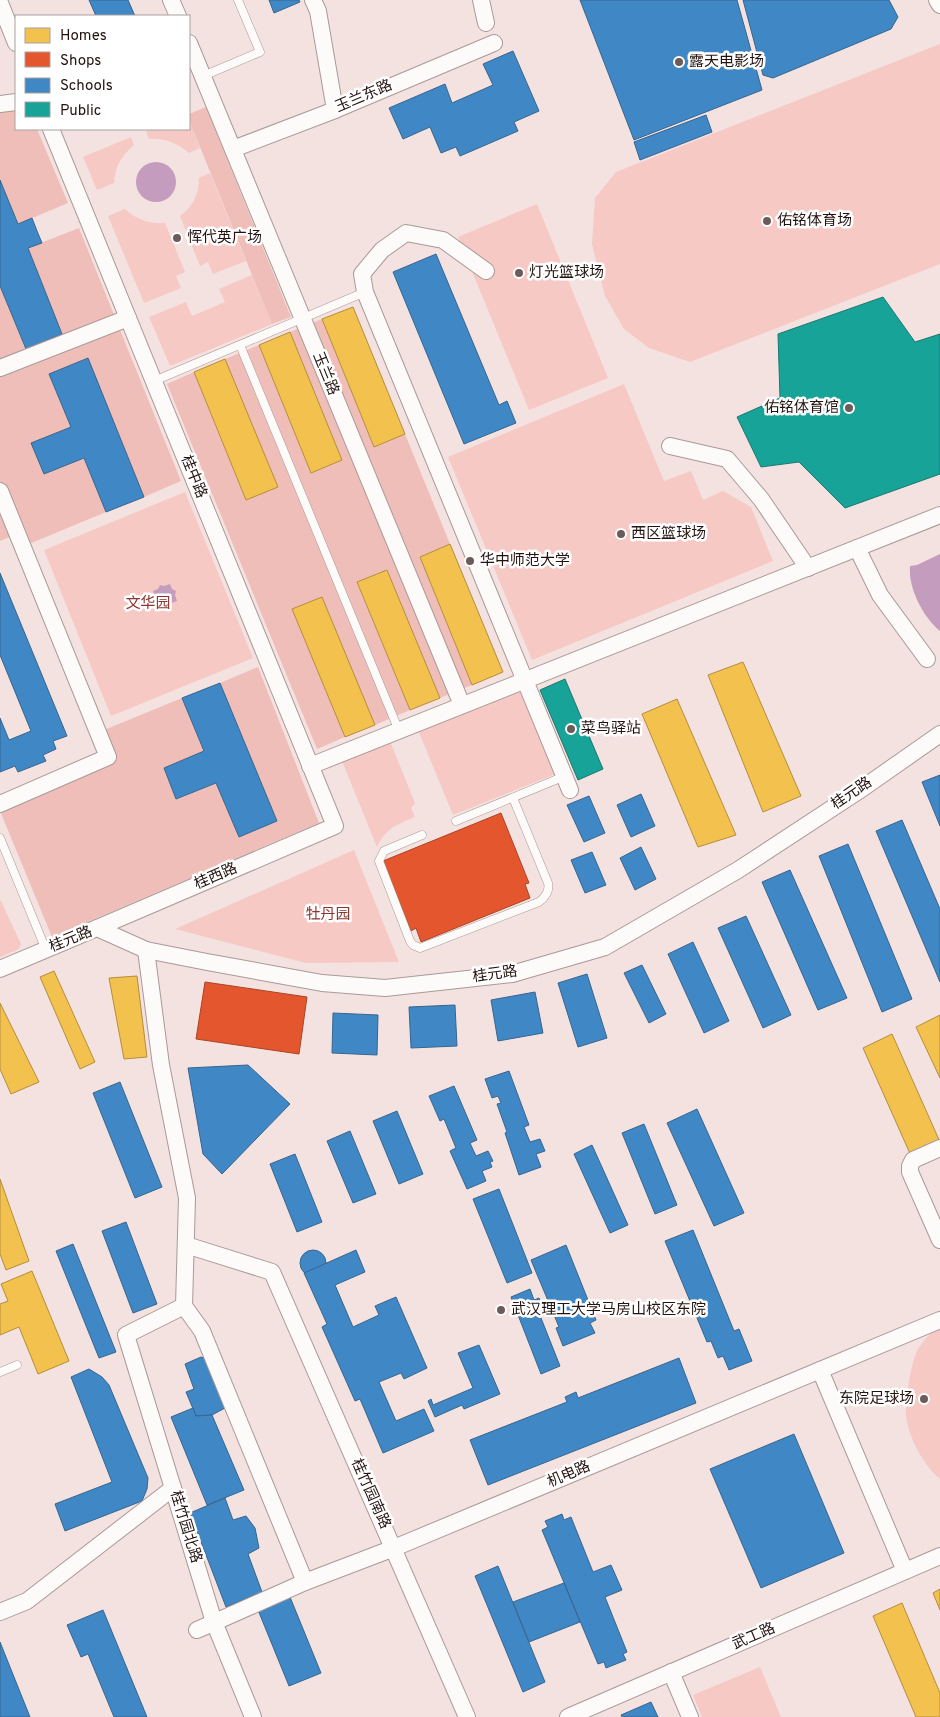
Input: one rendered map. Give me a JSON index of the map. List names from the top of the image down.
{
  "streets": {
    "street": [
      "玉兰东路",
      "玉兰路",
      "桂中路",
      "桂元路",
      "桂西路",
      "机电路",
      "桂竹园南路",
      "桂竹园北路",
      "武工路"
    ]
  },
  "crossings": [
    ["玉兰东路", "玉兰路"],
    ["桂中路", "桂西路"],
    ["桂元路", "桂西路"],
    ["机电路", "桂竹园南路"],
    ["机电路", "桂竹园北路"]
  ],
  "parks": ["文华园", "牡丹园"],
  "places": [
    "露天电影场",
    "佑铭体育场",
    "恽代英广场",
    "灯光篮球场",
    "佑铭体育馆",
    "西区篮球场",
    "华中师范大学",
    "菜鸟驿站",
    "武汉理工大学马房山校区东院",
    "东院足球场"
  ],
  "legend": [
    "Homes",
    "Shops",
    "Schools",
    "Public"
  ]
}
